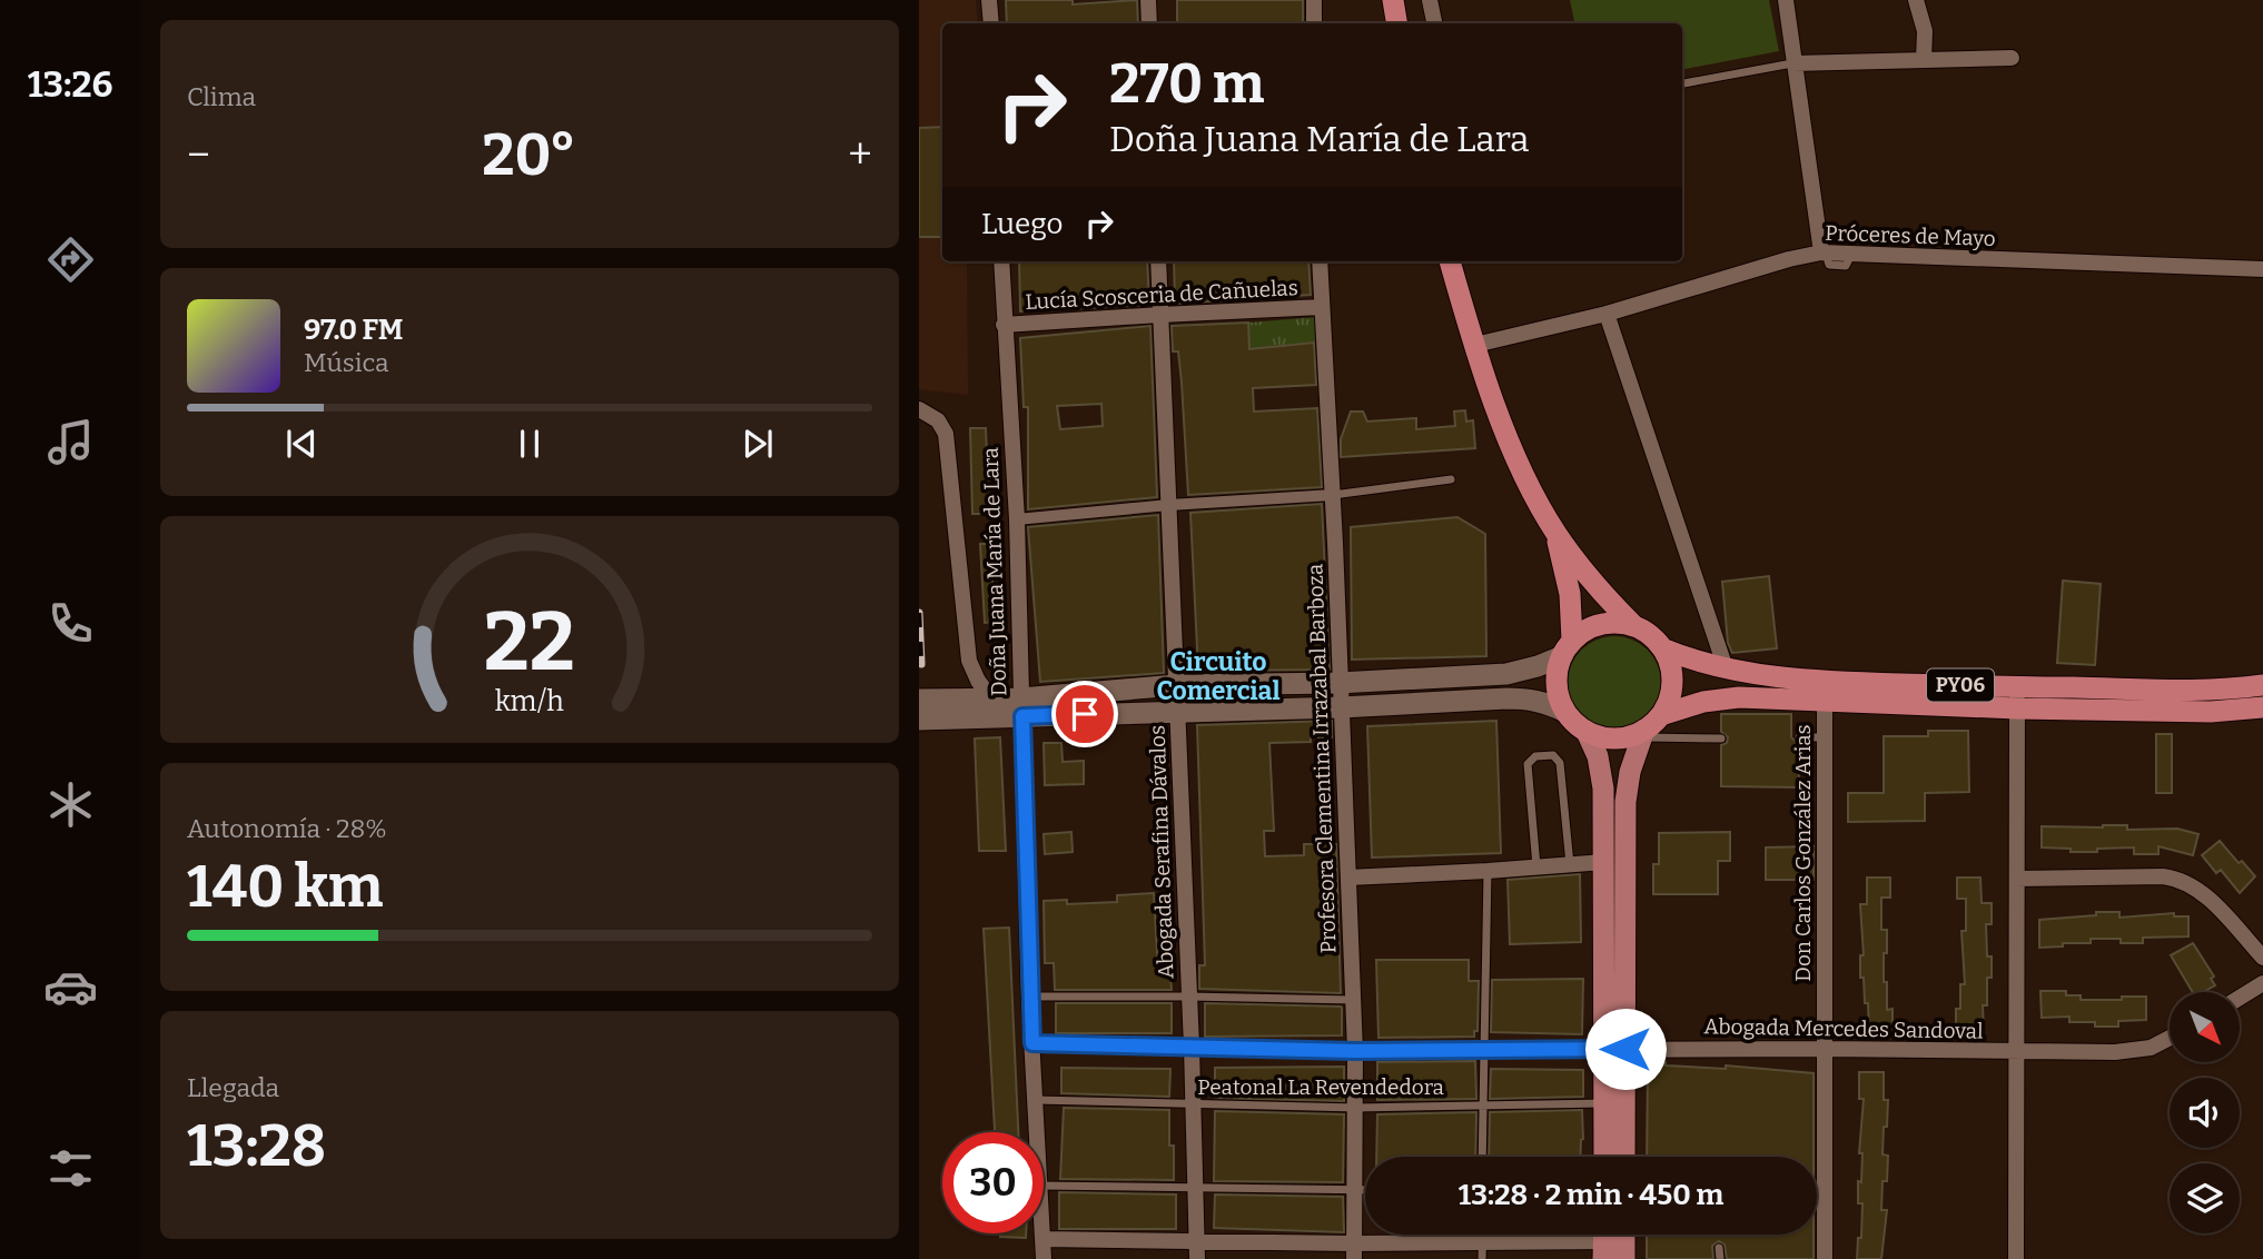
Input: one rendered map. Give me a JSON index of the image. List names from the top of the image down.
{
  "streets": {
    "highway": ["PY06"],
    "street": [
      "Próceres de Mayo",
      "Lucía Scosceria de Cañuelas",
      "Doña Juana María de Lara",
      "Profesora Clementina Irrazabal Barboza",
      "Abogada Serafina Dávalos",
      "Don Carlos González Arias",
      "Abogada Mercedes Sandoval"
    ],
    "lane": ["Peatonal La Revendedora"]
  },
  "crossings": [
    ["Próceres de Mayo", "PY06"],
    ["Lucía Scosceria de Cañuelas", "Doña Juana María de Lara"],
    ["Lucía Scosceria de Cañuelas", "Profesora Clementina Irrazabal Barboza"],
    ["Lucía Scosceria de Cañuelas", "Abogada Serafina Dávalos"],
    ["Doña Juana María de Lara", "Abogada Mercedes Sandoval"],
    ["Doña Juana María de Lara", "Peatonal La Revendedora"],
    ["PY06", "Don Carlos González Arias"],
    ["Profesora Clementina Irrazabal Barboza", "Abogada Mercedes Sandoval"],
    ["Profesora Clementina Irrazabal Barboza", "Peatonal La Revendedora"],
    ["Abogada Serafina Dávalos", "Abogada Mercedes Sandoval"],
    ["Abogada Serafina Dávalos", "Peatonal La Revendedora"],
    ["Don Carlos González Arias", "Abogada Mercedes Sandoval"]
  ],
  "districts": ["Circuito Comercial"],
  "north": "bottom right",
  "page": {
    "tabs": "13:26",
    "tile": [
      "Clima",
      ["Autonomía · 28%", "140 km"],
      ["Llegada", "13:28"]
    ],
    "turn": ["270 m", "Doña Juana María de Lara"],
    "heat": ["−", "20°", "+"],
    "then": "Luego",
    "song": ["97.0 FM", "Música"],
    "limit": "30",
    "trip": "13:28 · 2 min · 450 m",
    "gauge": ["22", "km/h"]
  }
}
